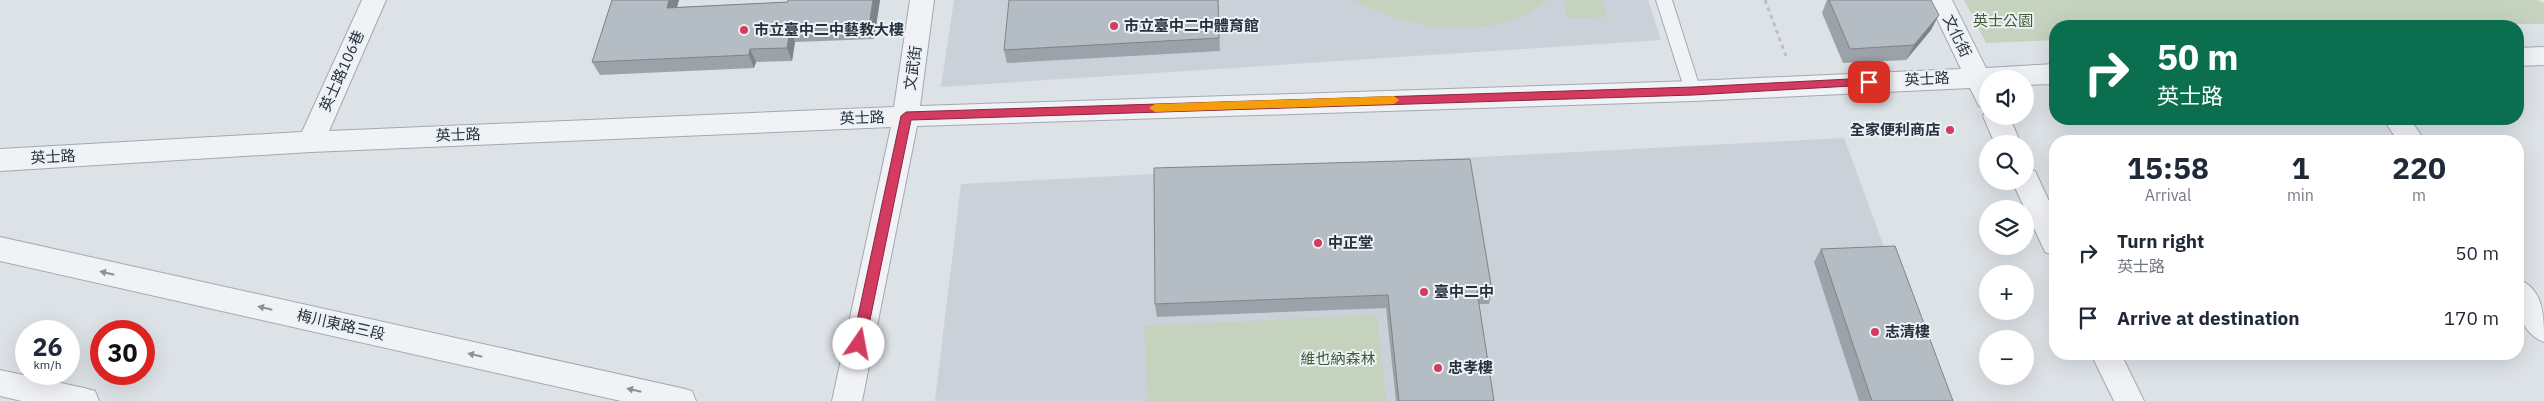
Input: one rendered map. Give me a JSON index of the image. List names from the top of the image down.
{
  "streets": {
    "street": [
      "文化街",
      "文武街",
      "英士路106巷",
      "英士路",
      "梅川東路三段"
    ]
  },
  "crossings": [
    ["文武街", "英士路"],
    ["英士路106巷", "英士路"]
  ],
  "one_way": ["梅川東路三段"],
  "parks": ["英士公園", "維也納森林"],
  "places": [
    "市立臺中二中體育館",
    "市立臺中二中藝教大樓",
    "全家便利商店",
    "中正堂",
    "臺中二中",
    "志清樓",
    "忠孝樓"
  ],
  "page": {
    "turn": ["50 m", "英士路"],
    "map_buttons": ["+", "−"],
    "eta": [
      "15:58",
      "Arrival",
      "1",
      "min",
      "220",
      "m"
    ],
    "list": [
      {
        "name": "Turn right",
        "note": "英士路",
        "value": "50 m"
      },
      {
        "name": "Arrive at destination",
        "value": "170 m"
      }
    ],
    "speed": "26 km/h",
    "limit": "30"
  }
}
